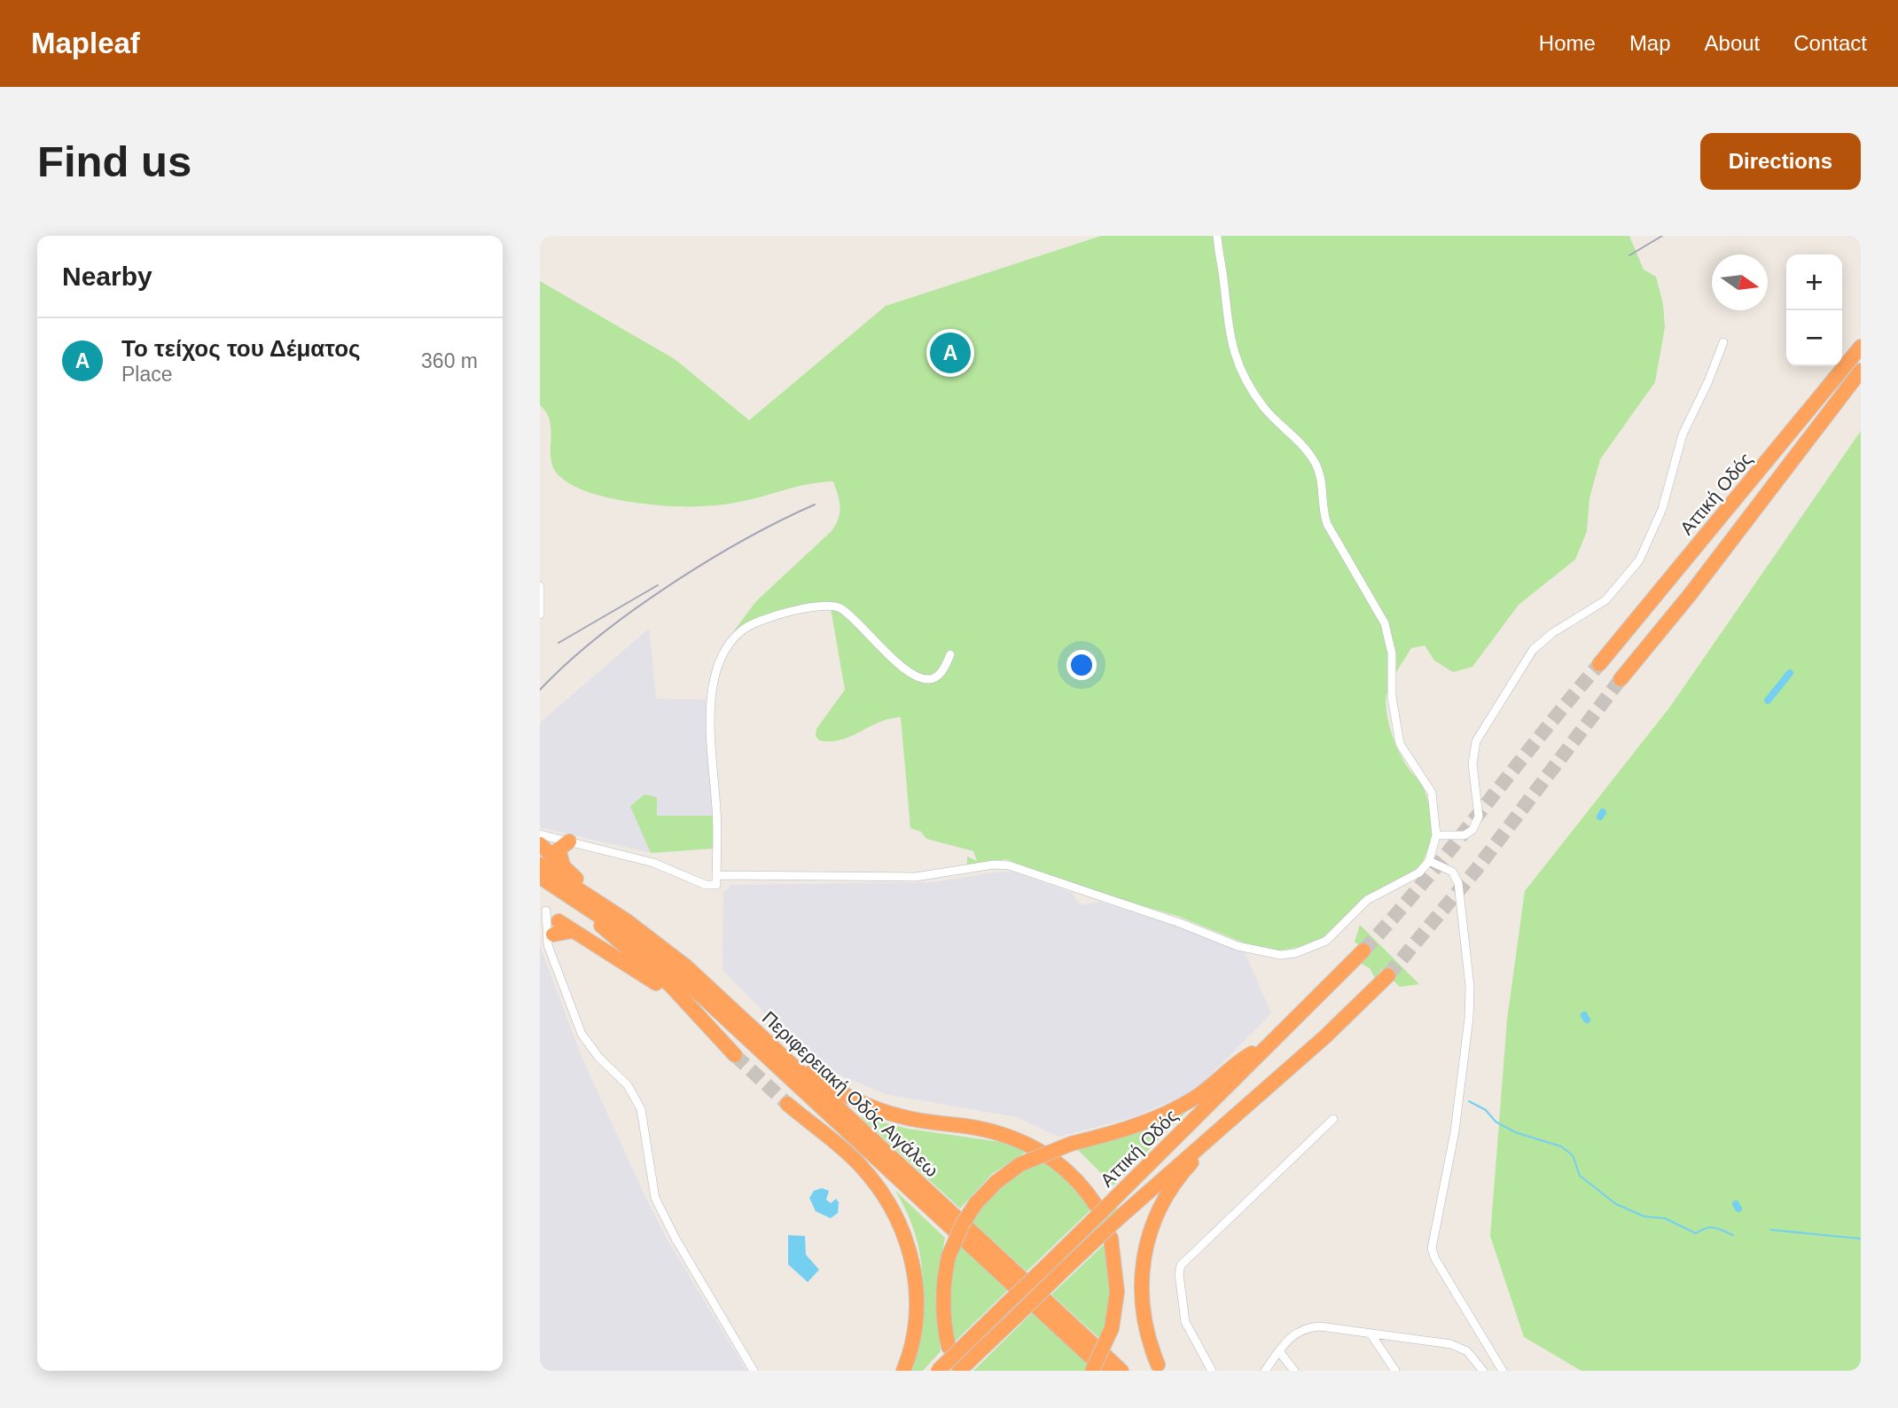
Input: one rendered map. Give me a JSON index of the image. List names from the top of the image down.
{
  "streets": {
    "highway": ["Αττική Οδός", "Περιφερειακή Οδός Αιγάλεω"]
  },
  "north": "right",
  "page": {
    "header": "Mapleaf",
    "nav": [
      "Home",
      "Map",
      "About",
      "Contact"
    ],
    "buttons": "Directions",
    "title": "Find us",
    "heading": "Nearby",
    "map_buttons": ["+", "−"],
    "list": [
      {
        "mark": "A",
        "name": "Το τείχος του Δέματος",
        "note": "Place",
        "value": "360 m"
      }
    ],
    "pins": "A"
  }
}
